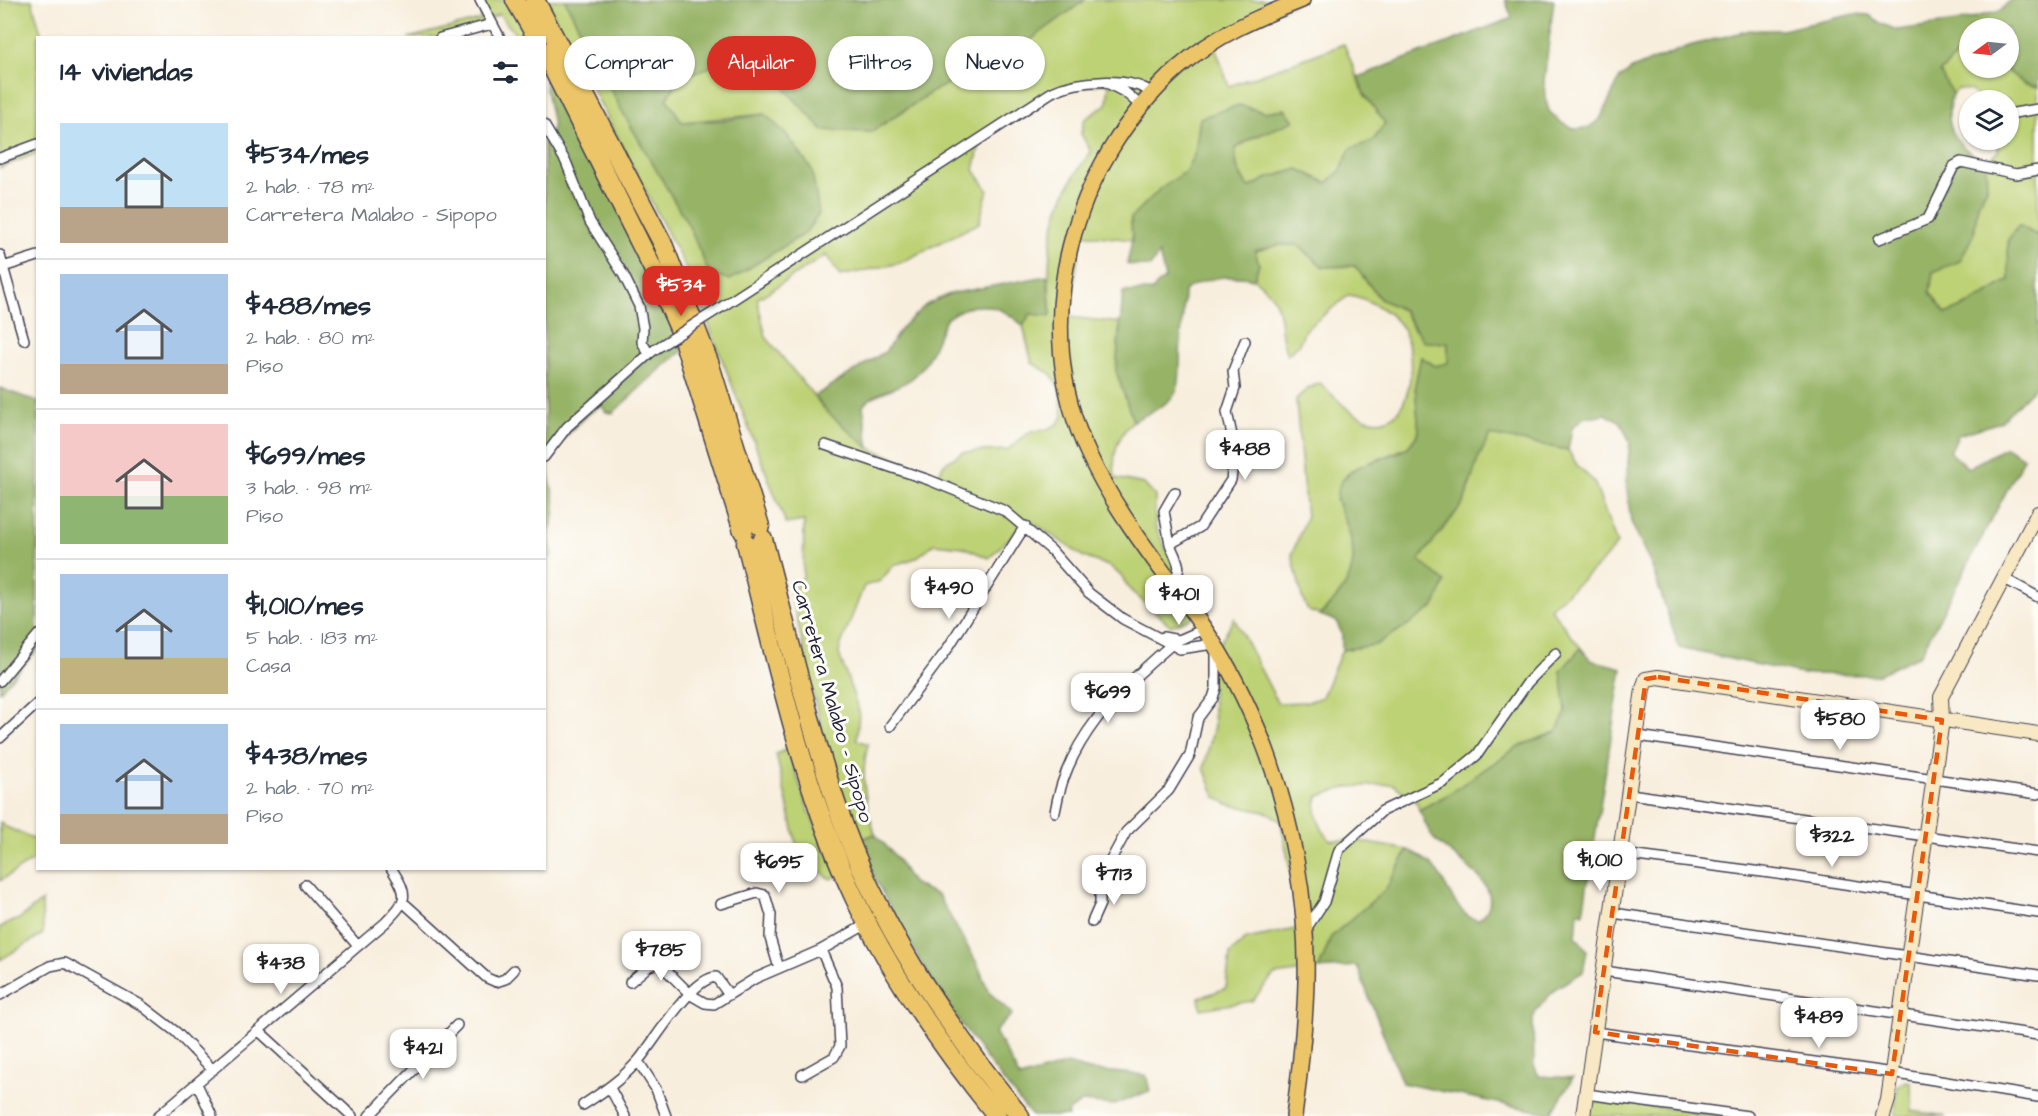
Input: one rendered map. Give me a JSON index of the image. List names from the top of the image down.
{
  "streets": {
    "highway": ["Carretera Malabo - Sipopo"]
  },
  "north": "left",
  "page": {
    "chip": [
      "Comprar",
      "Alquilar",
      "Filtros",
      "Nuevo"
    ],
    "heading": "14 viviendas",
    "list": [
      {
        "name": "$534/mes",
        "note": "2 hab. · 78 m² · Carretera Malabo - Sipopo"
      },
      {
        "name": "$488/mes",
        "note": "2 hab. · 80 m² · Piso"
      },
      {
        "name": "$699/mes",
        "note": "3 hab. · 98 m² · Piso"
      },
      {
        "name": "$1,010/mes",
        "note": "5 hab. · 183 m² · Casa"
      },
      {
        "name": "$438/mes",
        "note": "2 hab. · 70 m² · Piso"
      }
    ],
    "price": [
      "$534",
      "$488",
      "$490",
      "$401",
      "$699",
      "$580",
      "$322",
      "$1,010",
      "$695",
      "$713",
      "$785",
      "$438",
      "$489",
      "$421"
    ]
  }
}
